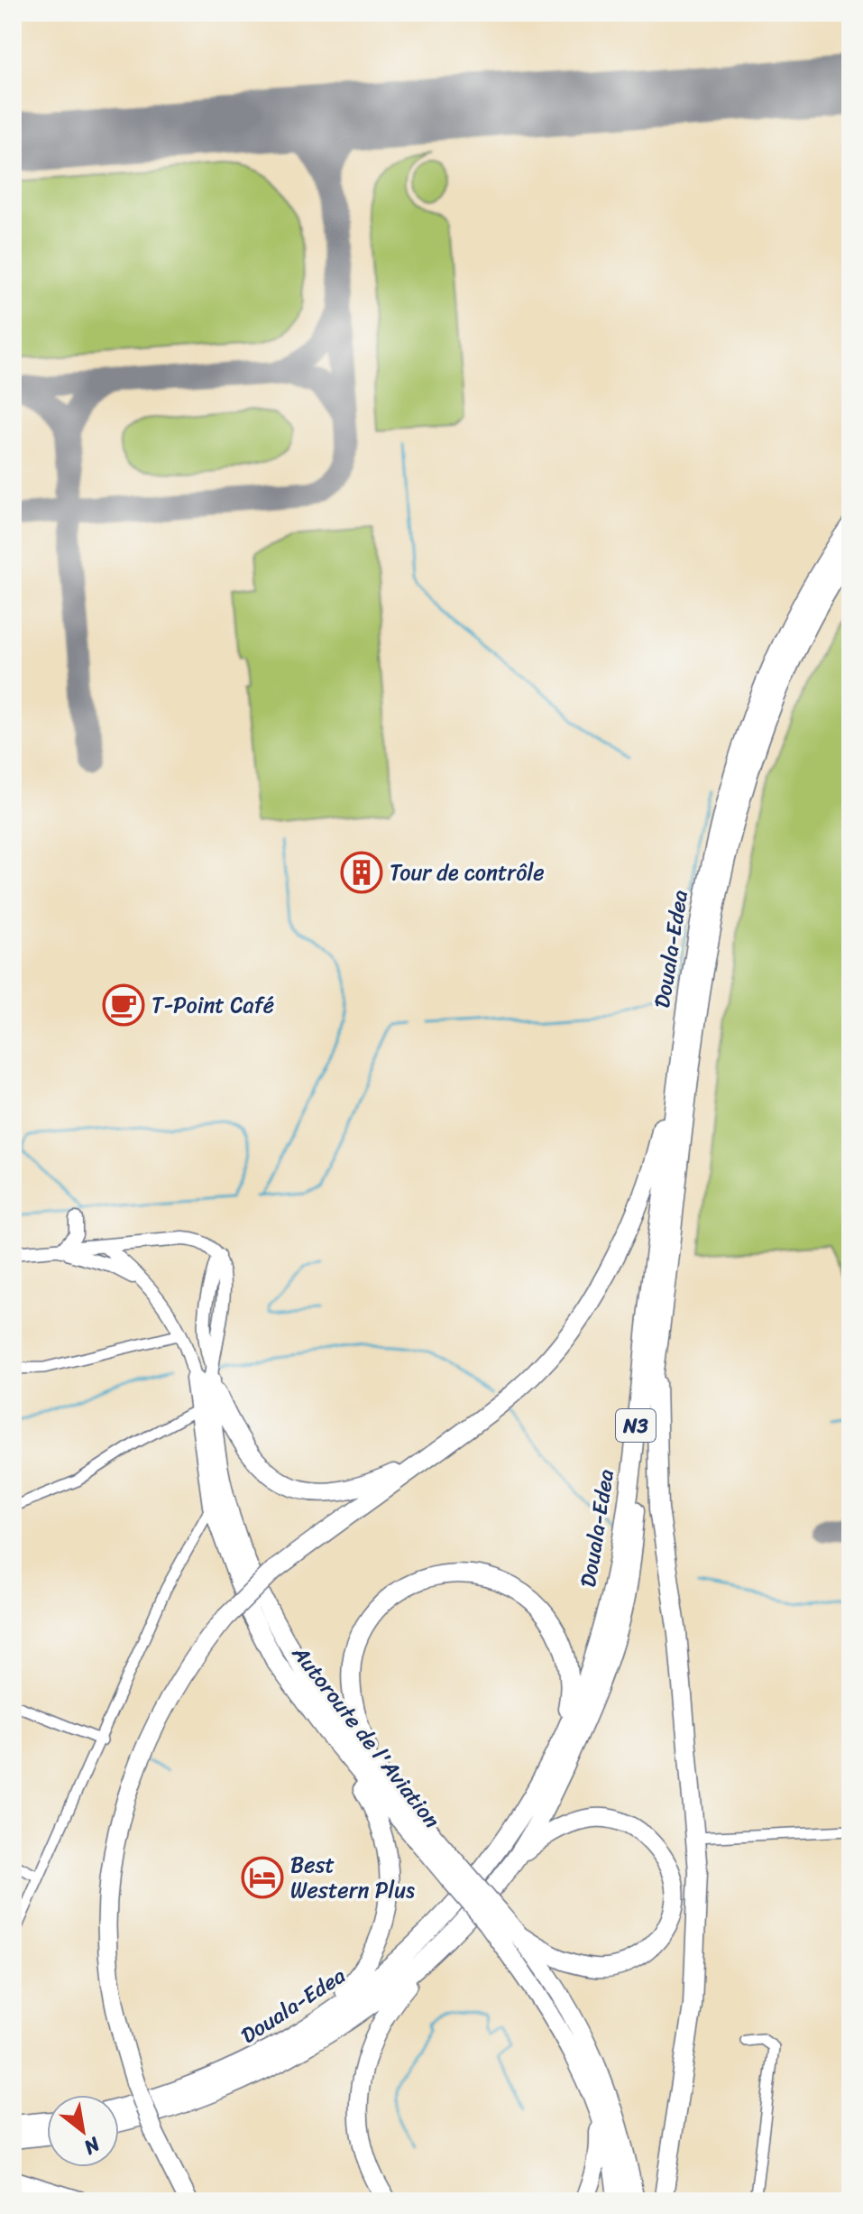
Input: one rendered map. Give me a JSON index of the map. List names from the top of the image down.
{
  "streets": {
    "highway": ["Douala-Edea", "N3", "Autoroute de l'Aviation"]
  },
  "places": {
    "building": ["Tour de contrôle"],
    "cafe": ["T-Point Café"],
    "hotel": ["Best Western Plus"]
  },
  "north": "bottom right"
}
